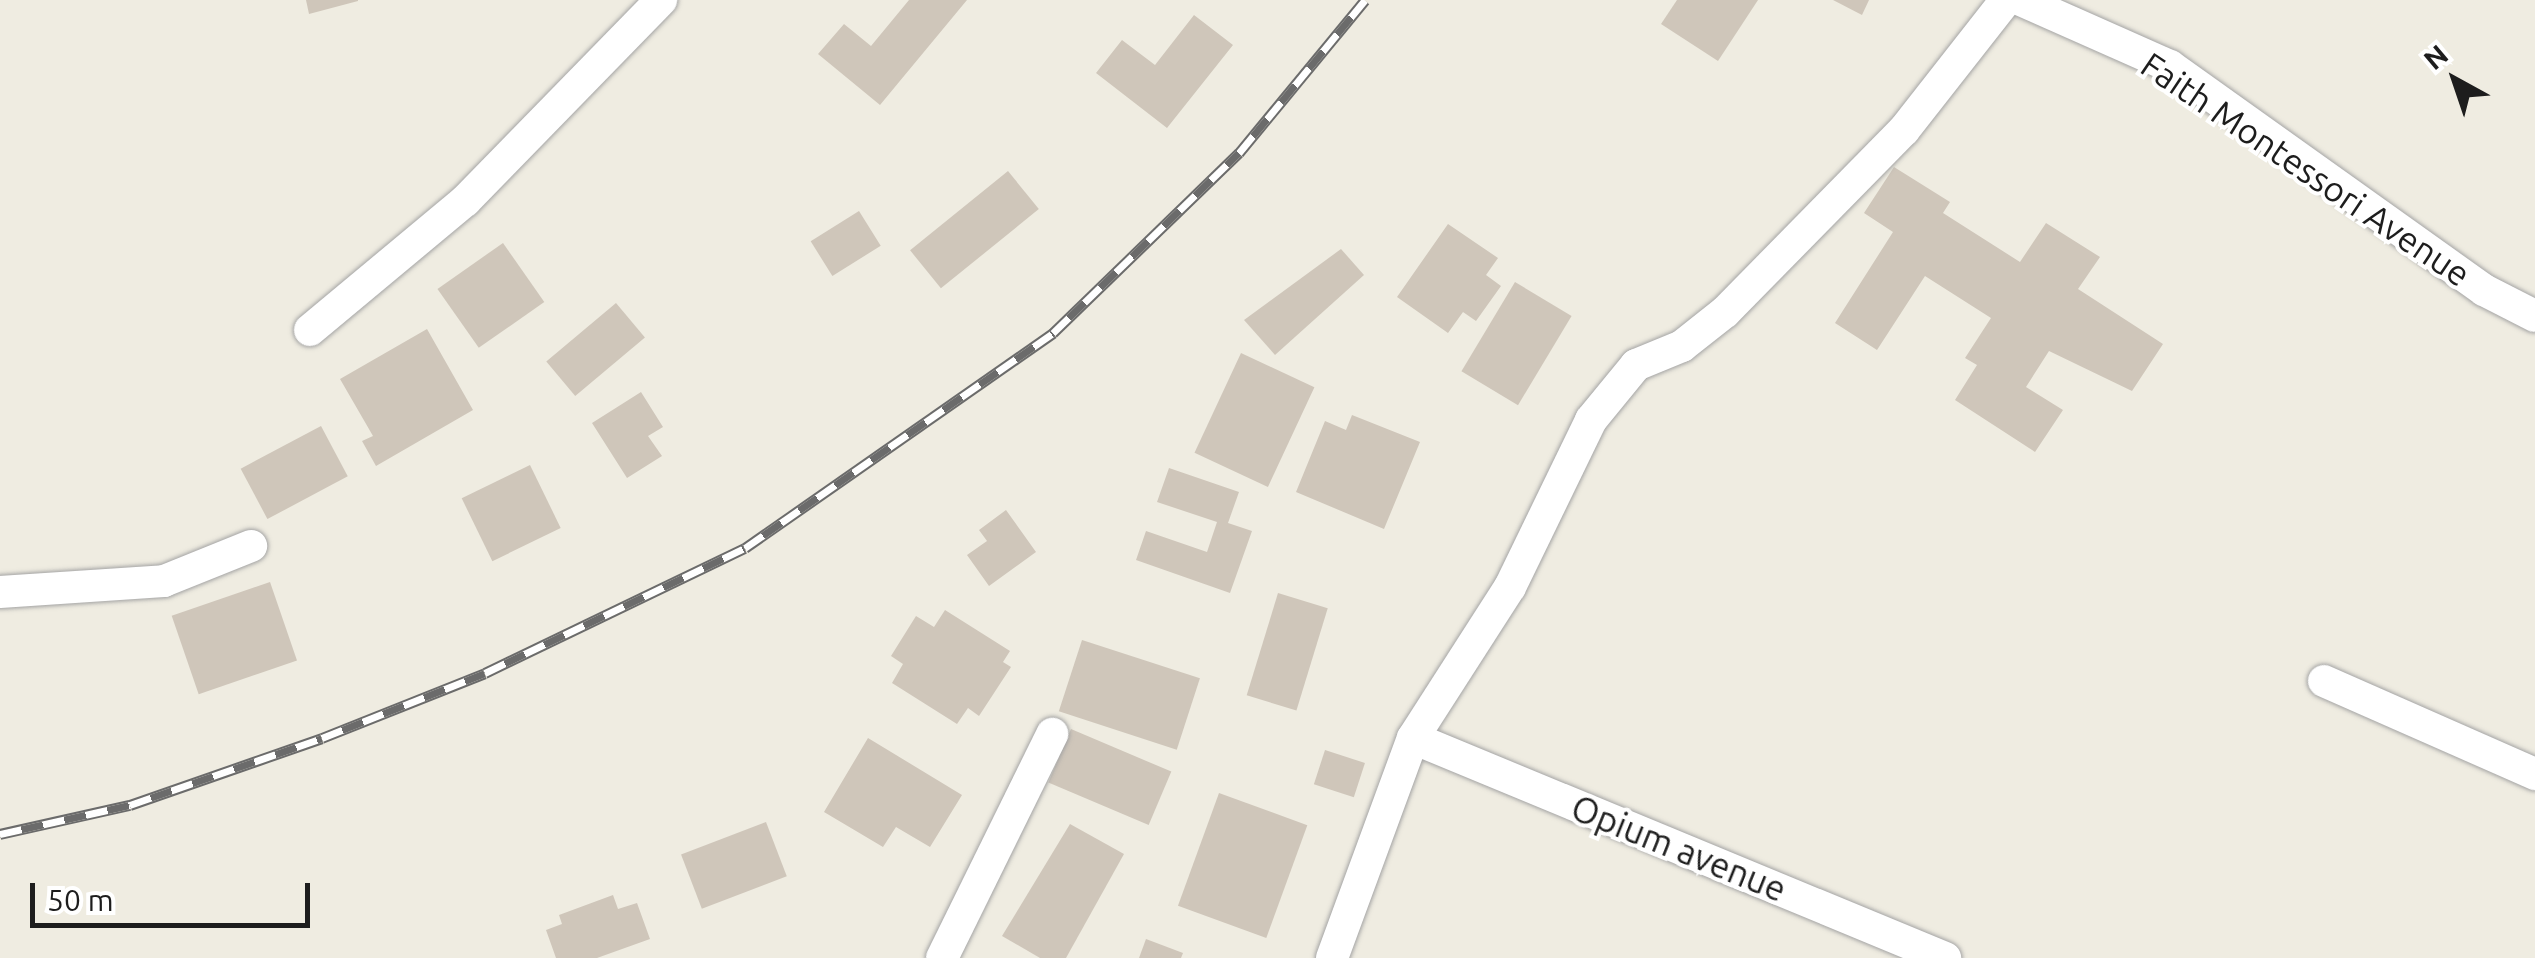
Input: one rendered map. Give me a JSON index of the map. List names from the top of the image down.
{
  "streets": {
    "street": ["Faith Montessori Avenue", "Opium avenue"]
  },
  "scale_bar": "50 m",
  "north": "top left"
}
